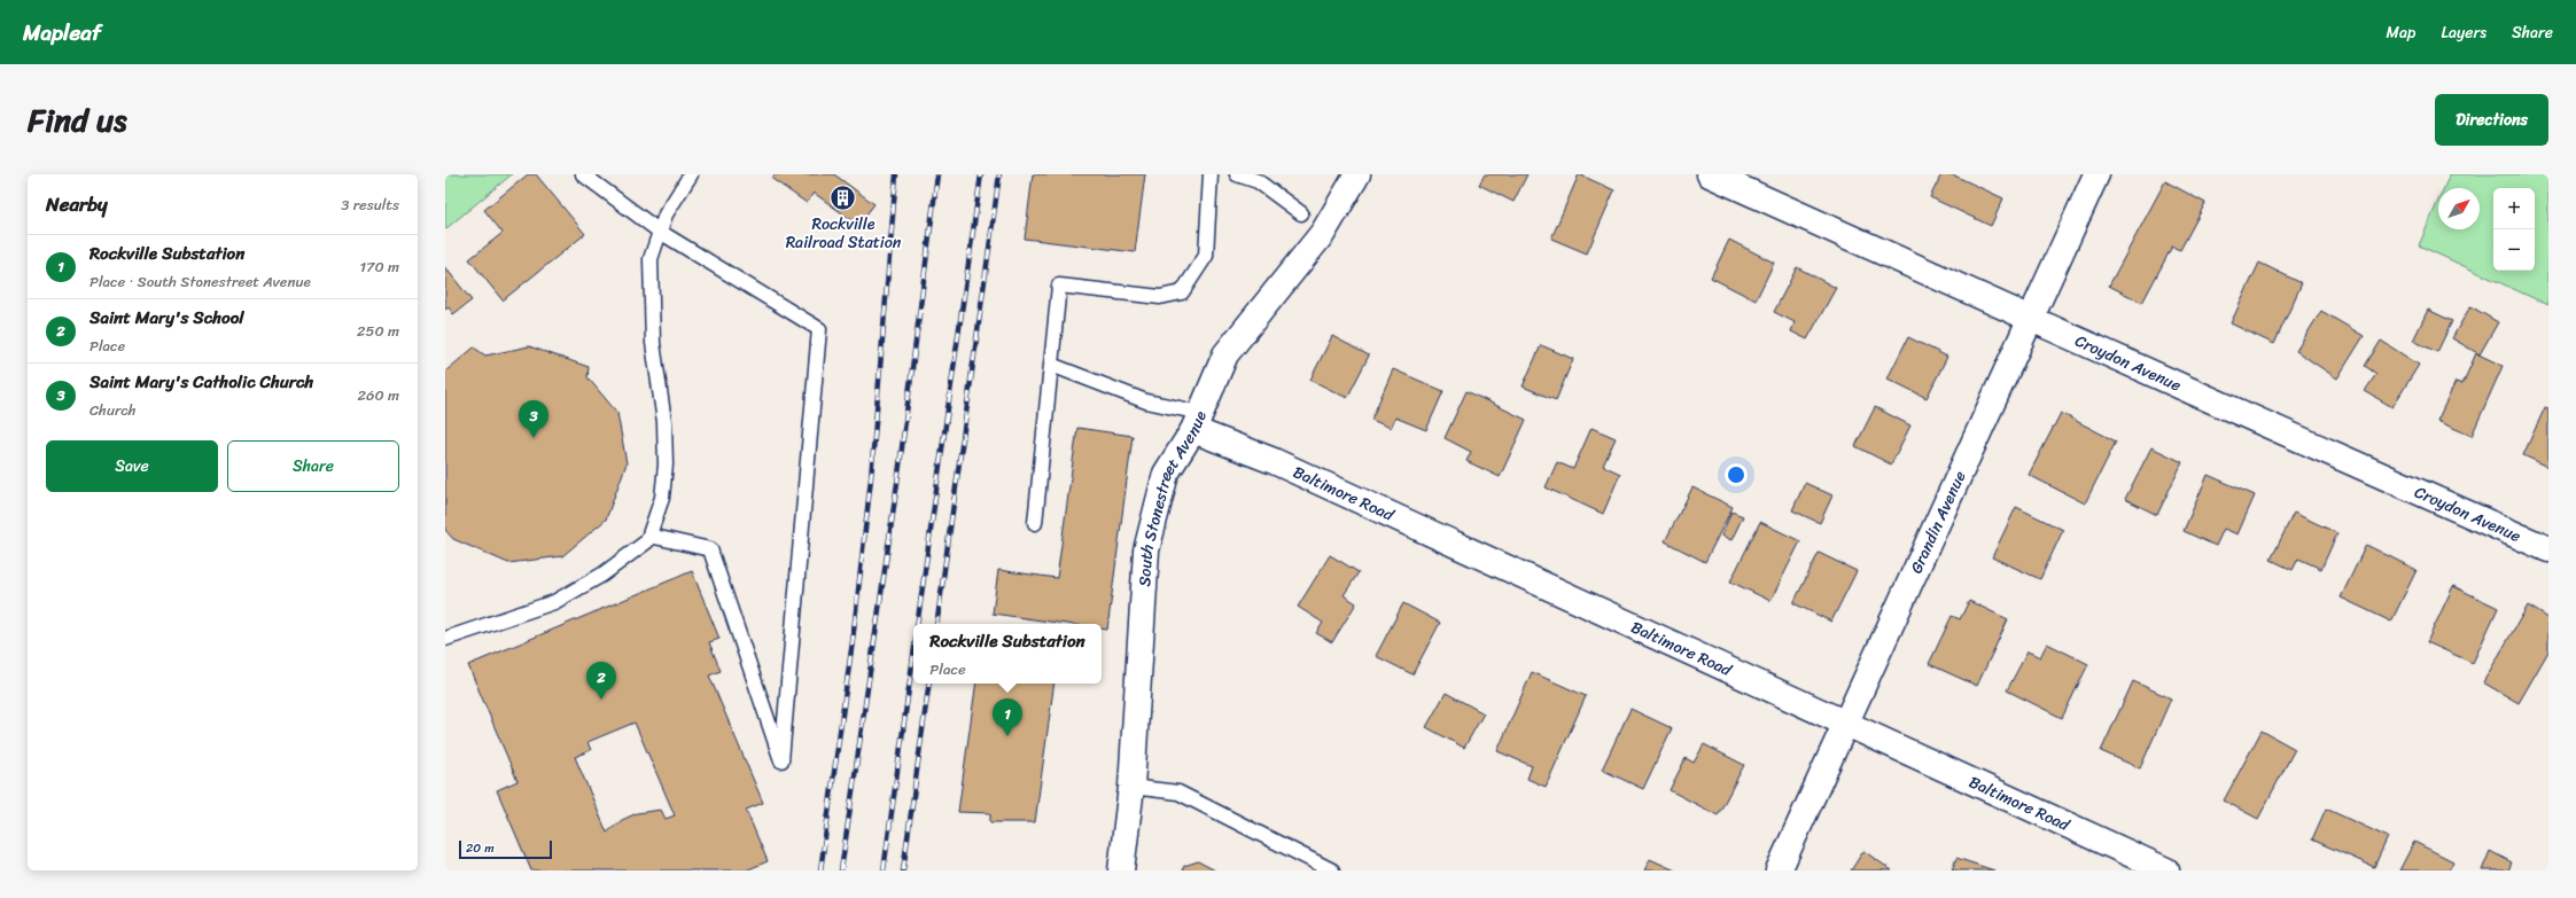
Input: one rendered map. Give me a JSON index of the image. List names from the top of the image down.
{
  "streets": {
    "street": [
      "Croydon Avenue",
      "Baltimore Road",
      "South Stonestreet Avenue",
      "Grandin Avenue"
    ]
  },
  "crossings": [
    ["Croydon Avenue", "Grandin Avenue"],
    ["Baltimore Road", "South Stonestreet Avenue"],
    ["Baltimore Road", "Grandin Avenue"]
  ],
  "places": {
    "building": ["Rockville Railroad Station"]
  },
  "scale_bar": "20 m",
  "north": "top right",
  "page": {
    "header": "Mapleaf",
    "nav": ["Map", "Layers", "Share"],
    "title": "Find us",
    "buttons": [
      "Directions",
      ["Save", "Share"]
    ],
    "heading": ["Nearby", "3 results"],
    "map_buttons": ["+", "−"],
    "list": [
      {
        "mark": "1",
        "name": "Rockville Substation",
        "note": "Place · South Stonestreet Avenue",
        "value": "170 m"
      },
      {
        "mark": "2",
        "name": "Saint Mary's School",
        "note": "Place",
        "value": "250 m"
      },
      {
        "mark": "3",
        "name": "Saint Mary's Catholic Church",
        "note": "Church",
        "value": "260 m"
      }
    ],
    "pins": ["3", "2", "1"],
    "popup": ["Rockville Substation", "Place"],
    "scale": "20 m"
  }
}
